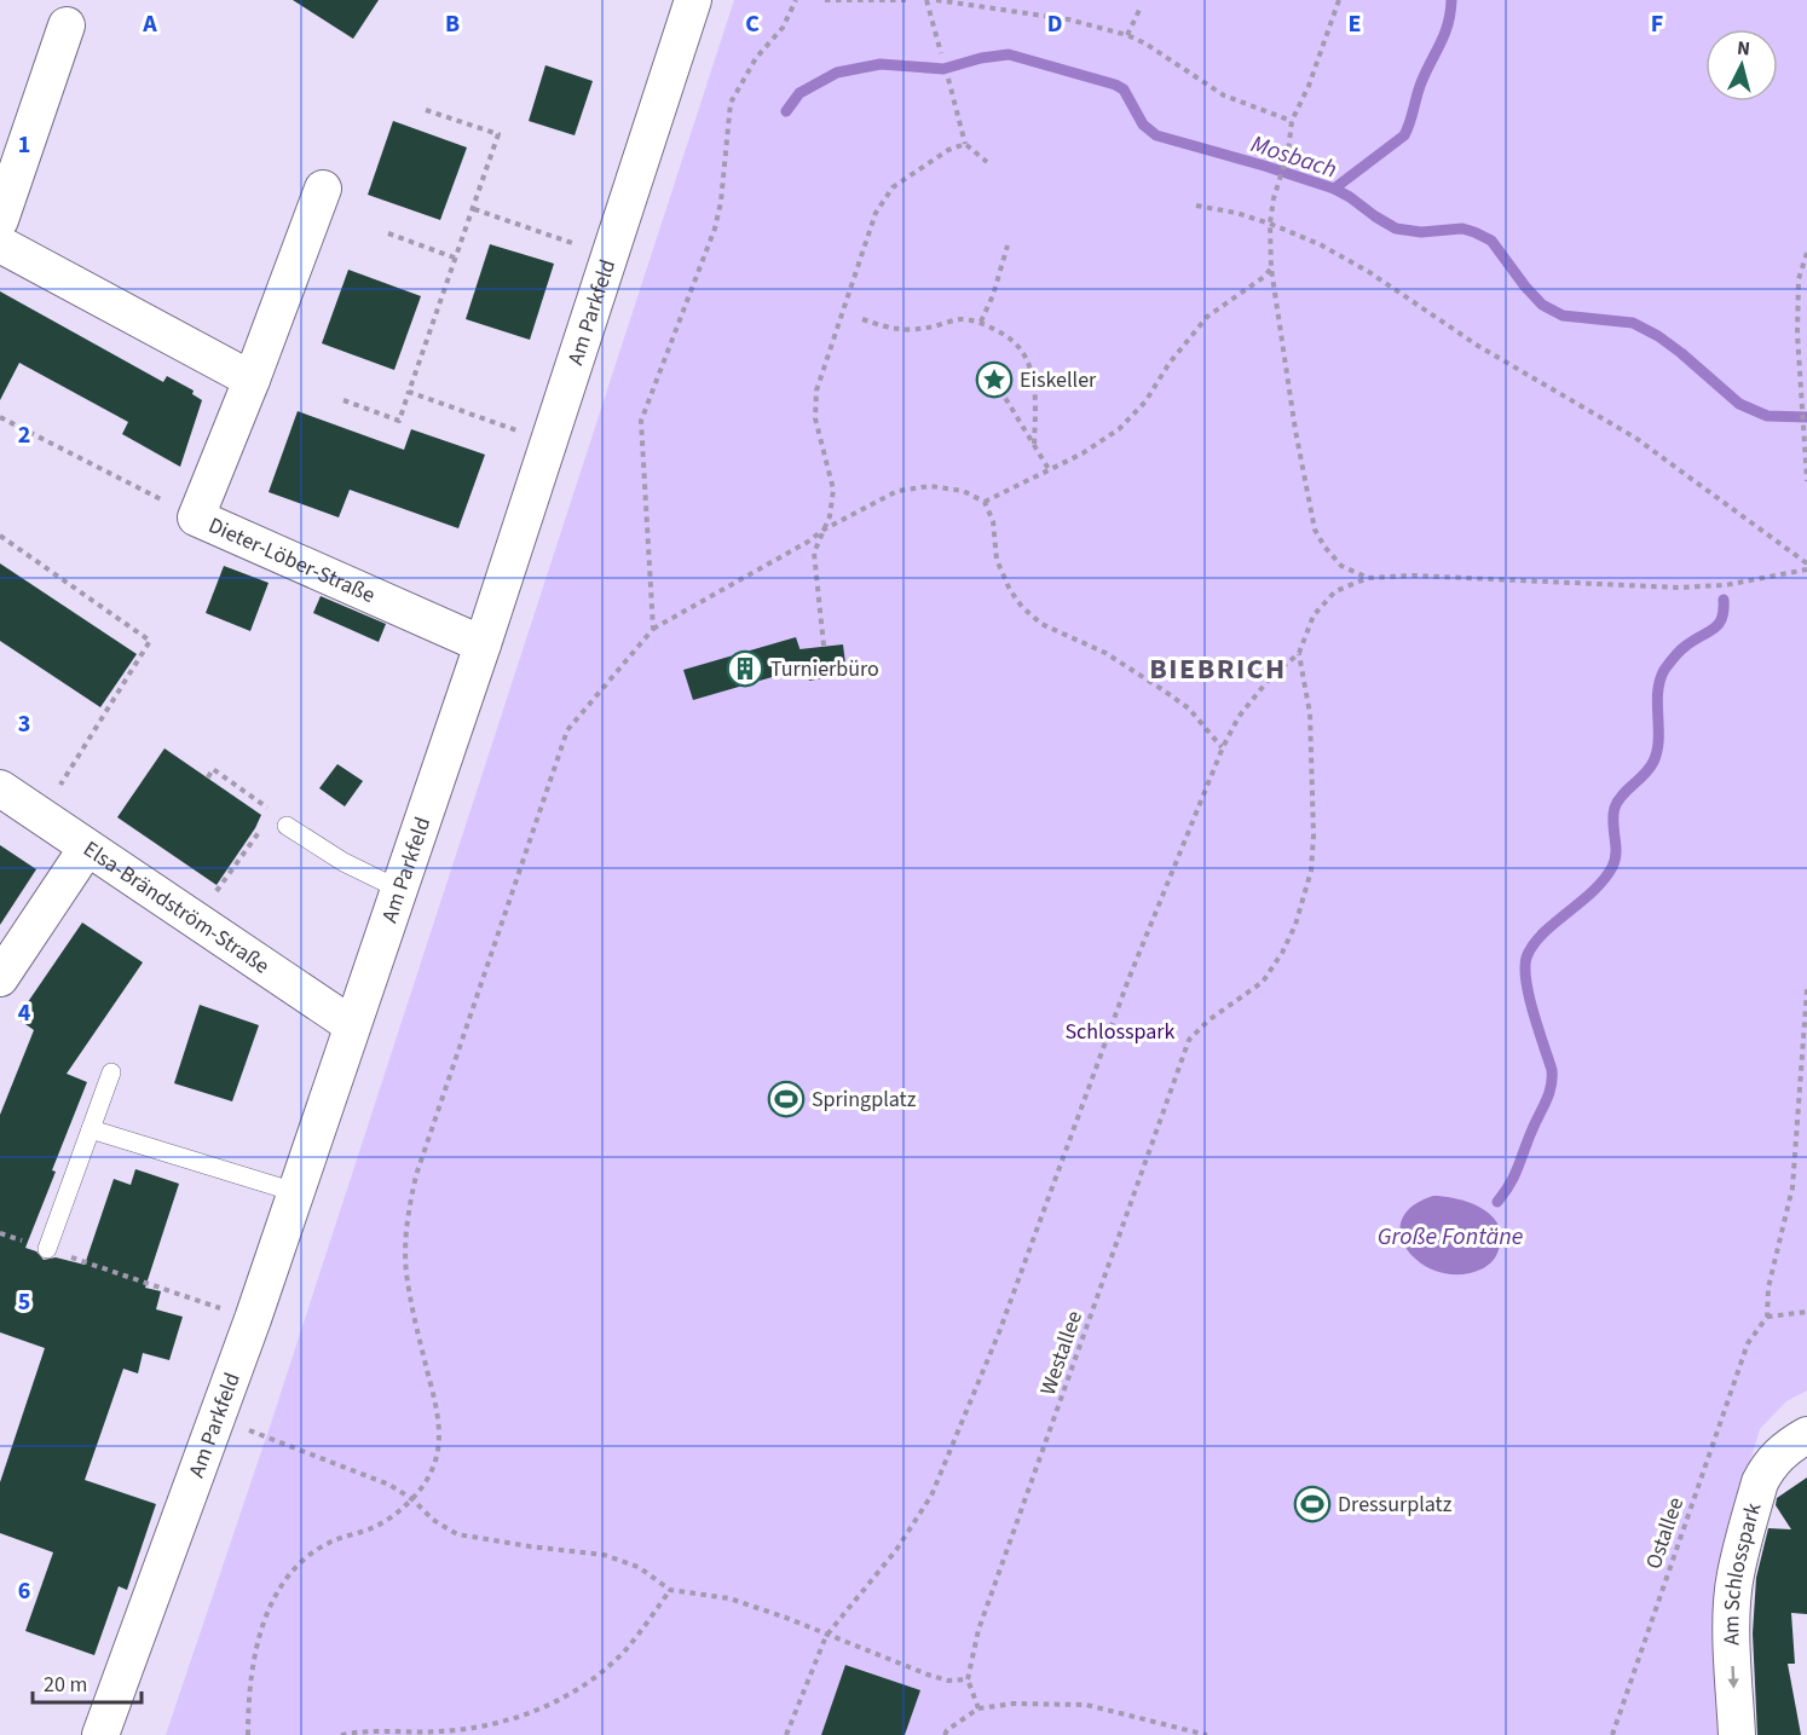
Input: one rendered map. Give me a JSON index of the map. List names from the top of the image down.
{
  "streets": {
    "street": [
      "Am Parkfeld",
      "Dieter-Löber-Straße",
      "Elsa-Brändström-Straße",
      "Am Schlosspark"
    ],
    "path": ["Westallee", "Ostallee"]
  },
  "crossings": [
    ["Am Parkfeld", "Dieter-Löber-Straße"],
    ["Am Parkfeld", "Elsa-Brändström-Straße"]
  ],
  "one_way": ["Am Schlosspark"],
  "districts": ["BIEBRICH"],
  "water": ["Mosbach", "Große Fontäne"],
  "parks": ["Schlosspark"],
  "places": {
    "place": ["Eiskeller"],
    "building": ["Turnierbüro"],
    "sports": ["Springplatz", "Dressurplatz"]
  },
  "scale_bar": "20 m",
  "north": "top",
  "grid": {
    "columns": [
      "A",
      "B",
      "C",
      "D",
      "E",
      "F"
    ],
    "rows": [
      "1",
      "2",
      "3",
      "4",
      "5",
      "6"
    ]
  }
}
